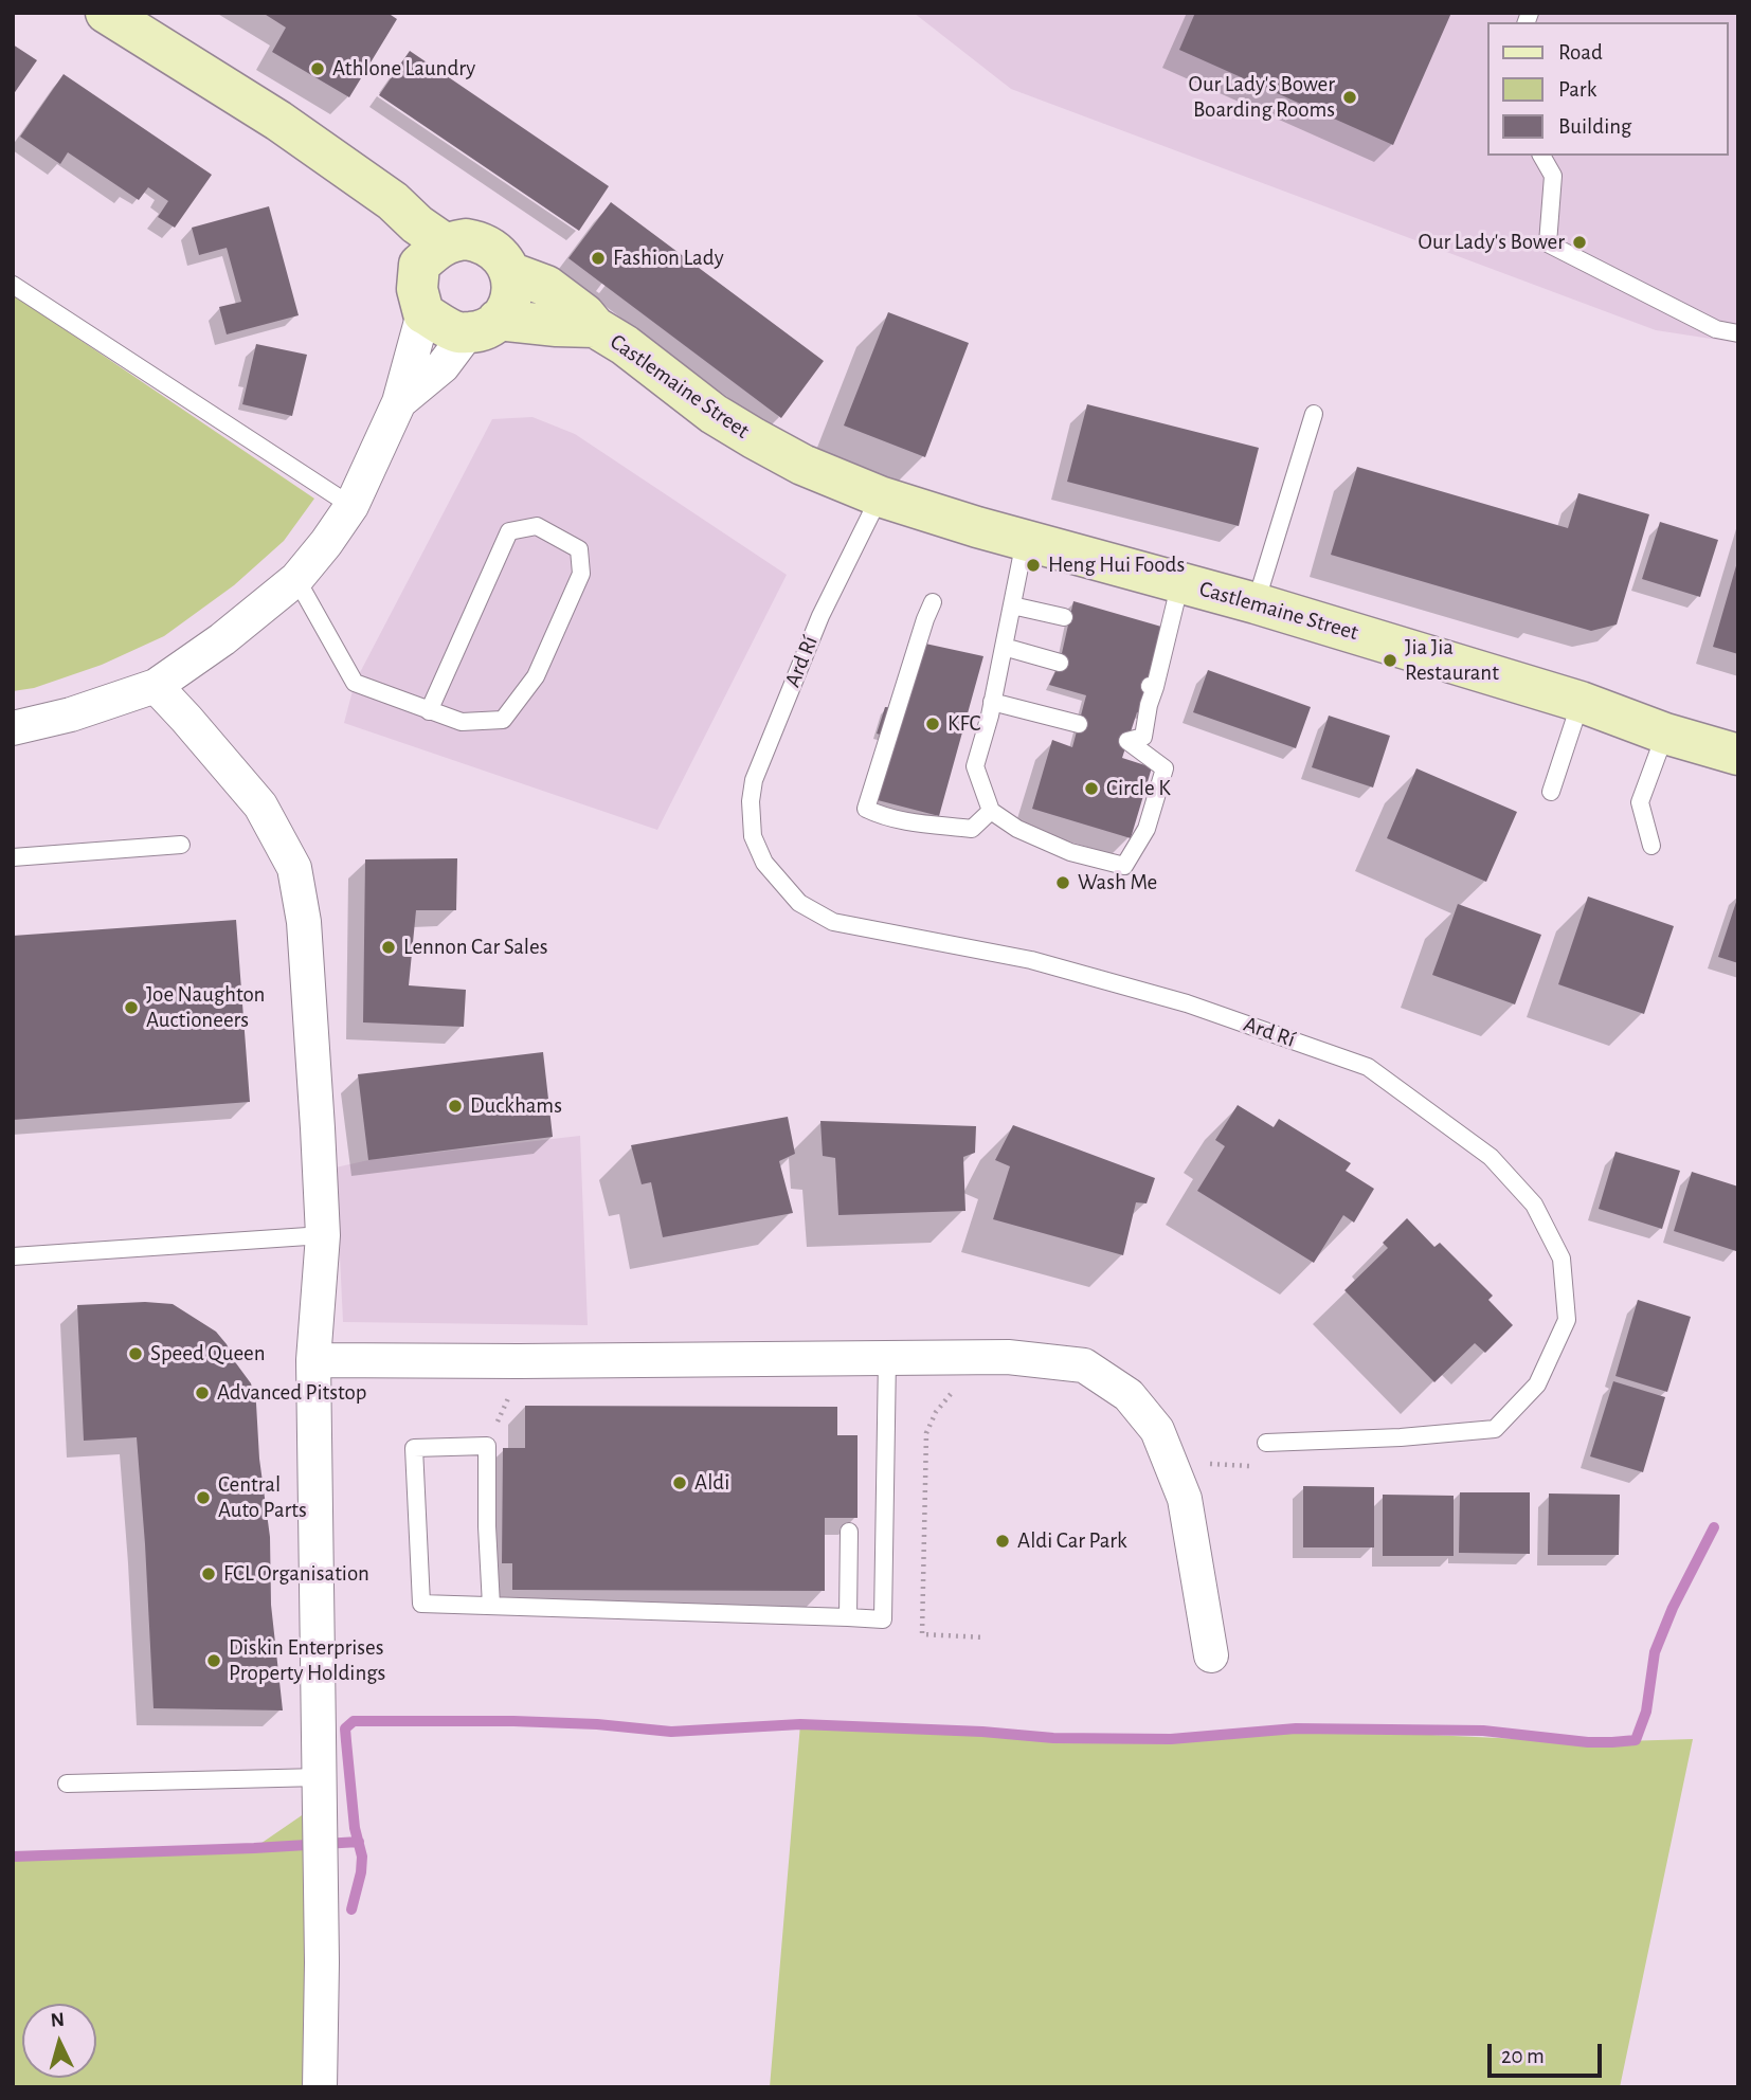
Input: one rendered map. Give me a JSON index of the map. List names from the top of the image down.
{
  "streets": {
    "main road": ["Castlemaine Street"],
    "lane": ["Ard Rí"]
  },
  "crossings": [
    ["Castlemaine Street", "Ard Rí"]
  ],
  "places": [
    "Athlone Laundry",
    "Our Lady's Bower Boarding Rooms",
    "Our Lady's Bower",
    "Fashion Lady",
    "Heng Hui Foods",
    "Jia Jia Restaurant",
    "KFC",
    "Circle K",
    "Wash Me",
    "Lennon Car Sales",
    "Joe Naughton Auctioneers",
    "Duckhams",
    "Speed Queen",
    "Advanced Pitstop",
    "Aldi",
    "Central Auto Parts",
    "Aldi Car Park",
    "FCL Organisation",
    "Diskin Enterprises Property Holdings"
  ],
  "legend": ["Road", "Park", "Building"],
  "scale_bar": "20 m",
  "north": "top"
}
